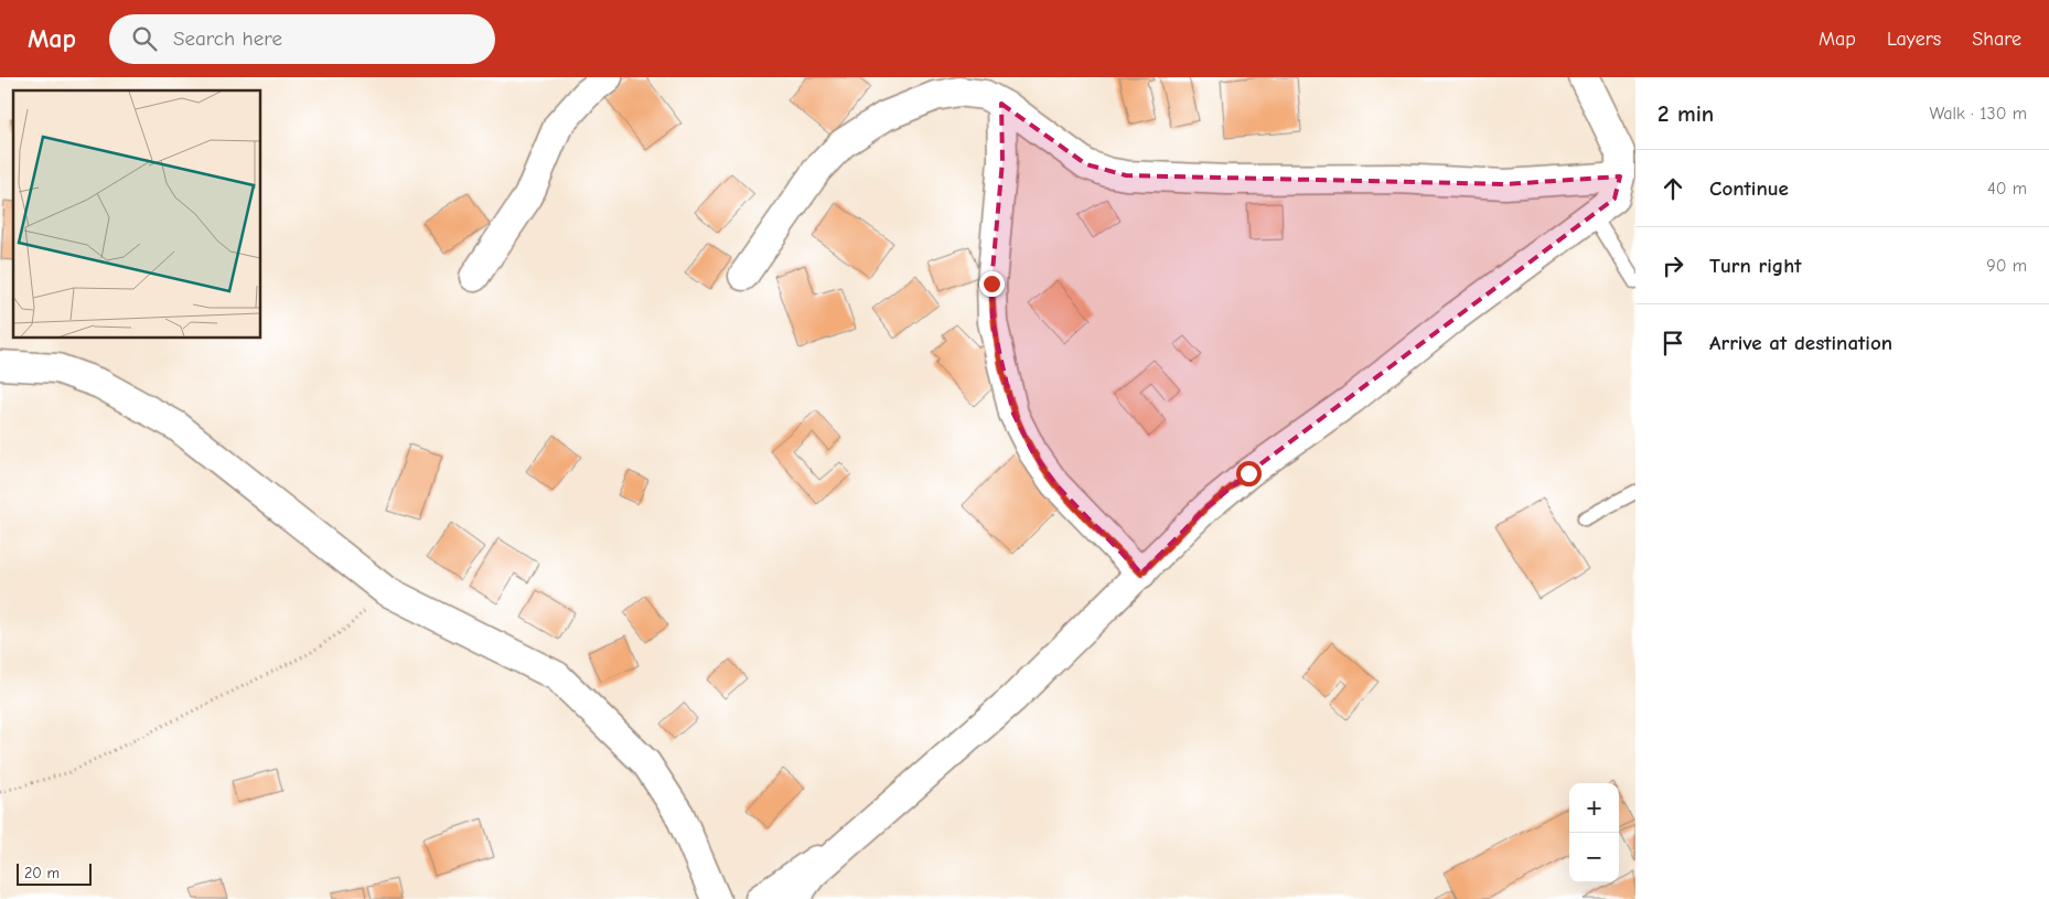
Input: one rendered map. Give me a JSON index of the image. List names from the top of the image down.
{
  "scale_bar": "20 m",
  "page": {
    "header": "Map",
    "search": "Search here",
    "nav": ["Map", "Layers", "Share"],
    "heading": ["2 min", "Walk · 130 m"],
    "list": [
      ["Continue", "40 m"],
      ["Turn right", "90 m"],
      "Arrive at destination"
    ],
    "map_buttons": ["+", "−"],
    "scale": "20 m"
  }
}
